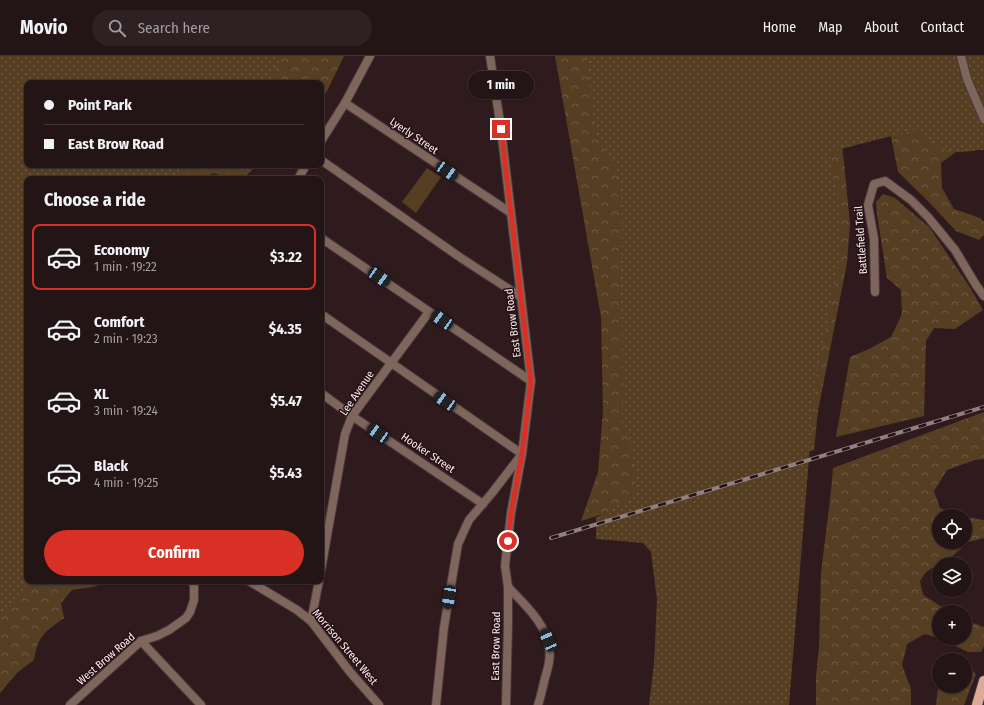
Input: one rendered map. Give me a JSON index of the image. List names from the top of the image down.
{
  "streets": {
    "street": [
      "Lyerly Street",
      "Battlefield Trail",
      "East Brow Road",
      "Lee Avenue",
      "Hooker Street",
      "Morrison Street West",
      "West Brow Road"
    ]
  },
  "crossings": [
    ["Lyerly Street", "East Brow Road"],
    ["Lee Avenue", "Hooker Street"]
  ],
  "page": {
    "header": "Movio",
    "search": "Search here",
    "nav": [
      "Home",
      "Map",
      "About",
      "Contact"
    ],
    "bubble": "1 min",
    "banner": ["Point Park", "East Brow Road"],
    "heading": "Choose a ride",
    "list": [
      {
        "name": "Economy",
        "note": "1 min · 19:22",
        "value": "$3.22"
      },
      {
        "name": "Comfort",
        "note": "2 min · 19:23",
        "value": "$4.35"
      },
      {
        "name": "XL",
        "note": "3 min · 19:24",
        "value": "$5.47"
      },
      {
        "name": "Black",
        "note": "4 min · 19:25",
        "value": "$5.43"
      }
    ],
    "map_buttons": ["+", "−"],
    "buttons": "Confirm"
  }
}
